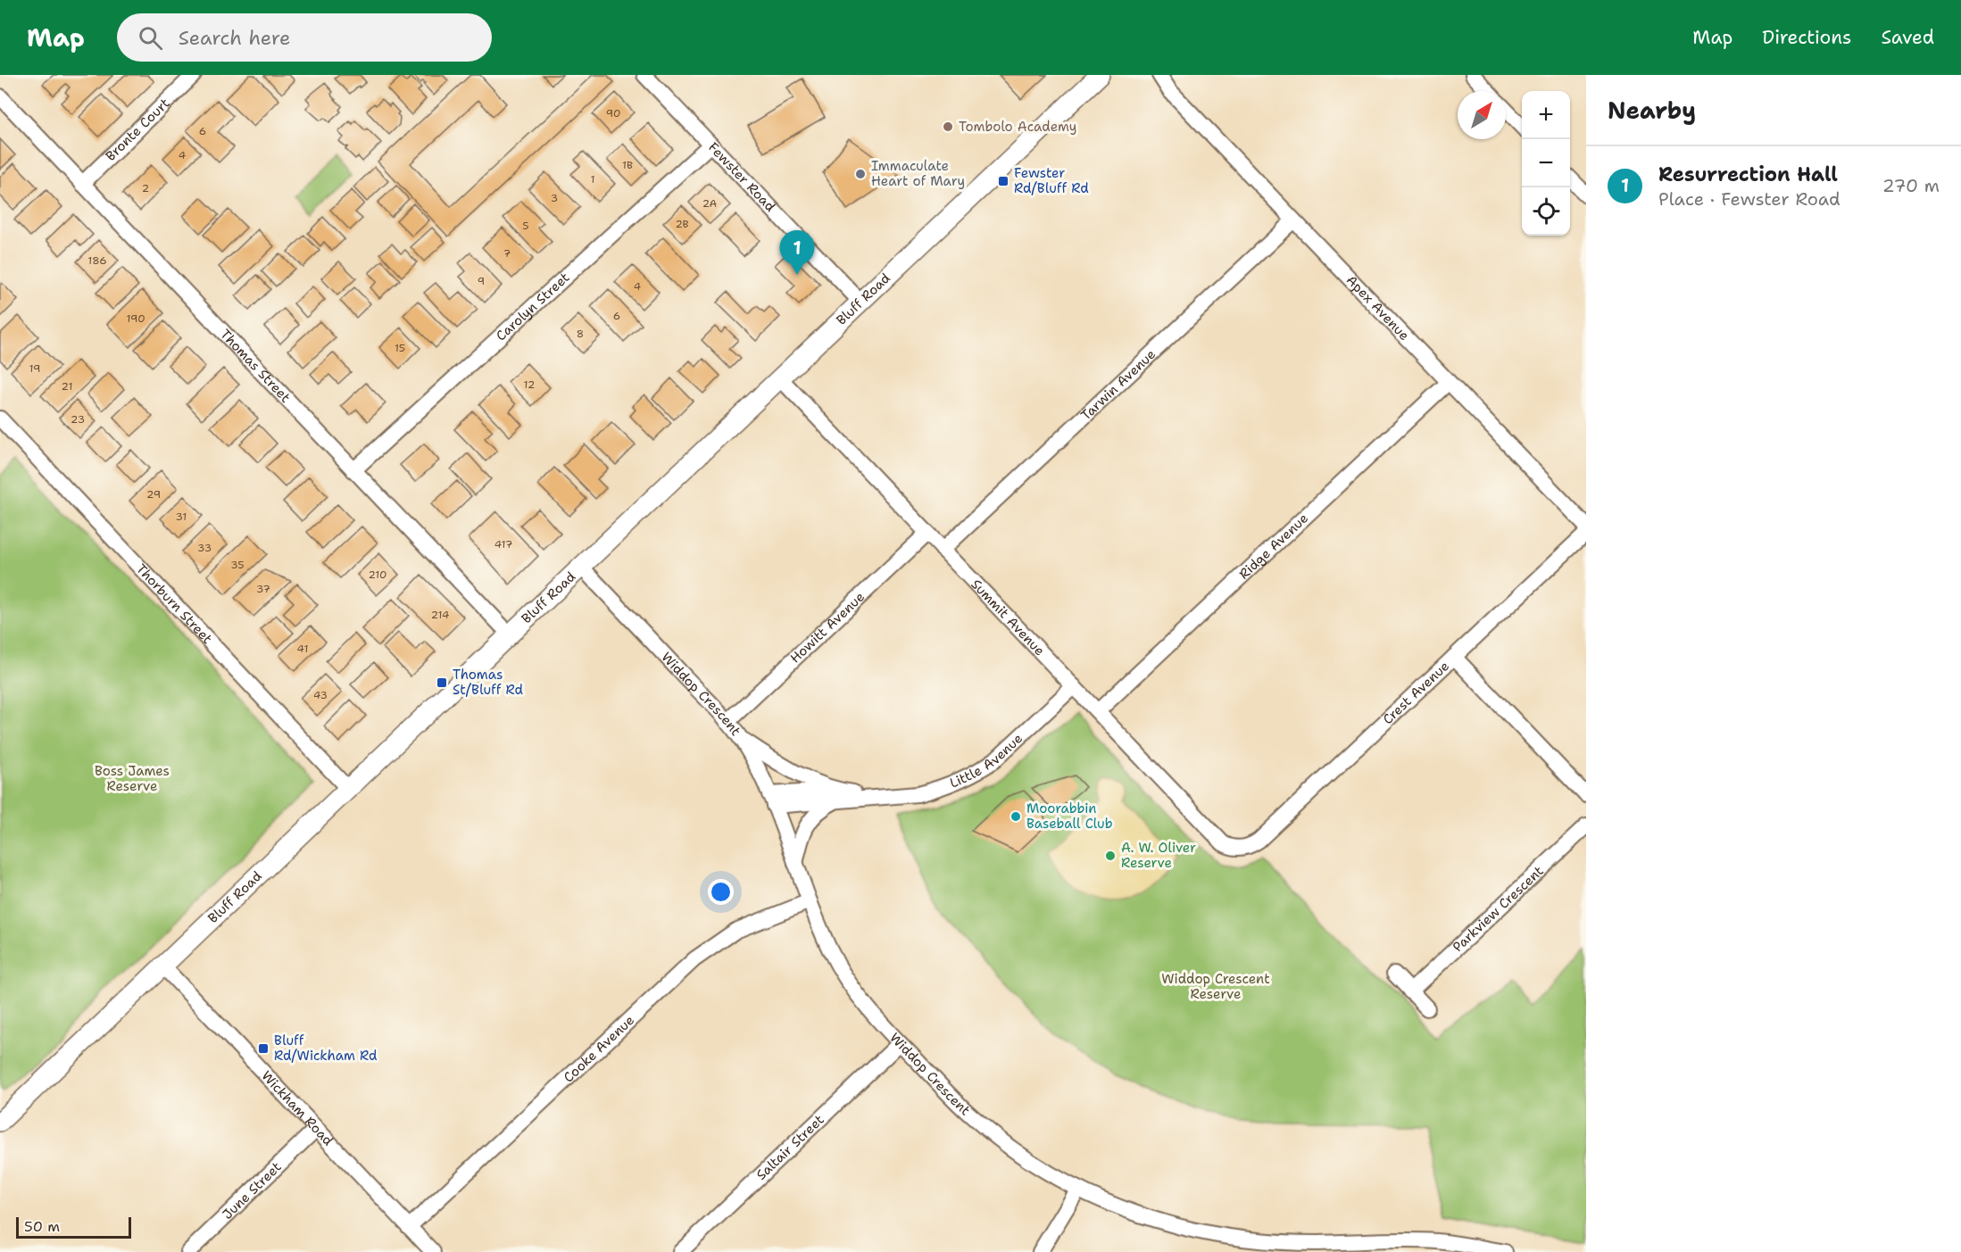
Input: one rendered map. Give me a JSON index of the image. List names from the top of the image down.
{
  "streets": {
    "main road": ["Bluff Road"],
    "street": [
      "Bronte Court",
      "Fewster Road",
      "Carolyn Street",
      "Apex Avenue",
      "Thomas Street",
      "Tarwin Avenue",
      "Ridge Avenue",
      "Thorburn Street",
      "Summit Avenue",
      "Howitt Avenue",
      "Crest Avenue",
      "Widdop Crescent",
      "Little Avenue",
      "Parkview Crescent",
      "Cooke Avenue",
      "Wickham Road",
      "Saltair Street",
      "June Street"
    ]
  },
  "crossings": [
    ["Bronte Court", "Thomas Street"],
    ["Fewster Road", "Bluff Road"],
    ["Fewster Road", "Carolyn Street"],
    ["Bluff Road", "Thomas Street"],
    ["Bluff Road", "Thorburn Street"],
    ["Bluff Road", "Summit Avenue"],
    ["Bluff Road", "Widdop Crescent"],
    ["Bluff Road", "Wickham Road"],
    ["Carolyn Street", "Thomas Street"],
    ["Apex Avenue", "Tarwin Avenue"],
    ["Apex Avenue", "Ridge Avenue"],
    ["Tarwin Avenue", "Summit Avenue"],
    ["Ridge Avenue", "Summit Avenue"],
    ["Summit Avenue", "Howitt Avenue"],
    ["Summit Avenue", "Crest Avenue"],
    ["Summit Avenue", "Little Avenue"],
    ["Howitt Avenue", "Widdop Crescent"],
    ["Widdop Crescent", "Little Avenue"],
    ["Widdop Crescent", "Cooke Avenue"],
    ["Widdop Crescent", "Saltair Street"],
    ["Cooke Avenue", "Wickham Road"],
    ["Wickham Road", "June Street"]
  ],
  "parks": ["Boss James Reserve", "Widdop Crescent Reserve"],
  "places": {
    "other": [
      "Tombolo Academy",
      "Immaculate Heart of Mary",
      "Moorabbin Baseball Club",
      "A. W. Oliver Reserve"
    ],
    "transit": ["Fewster Rd/Bluff Rd", "Thomas St/Bluff Rd", "Bluff Rd/Wickham Rd"]
  },
  "house_numbers": [
    "90",
    "6",
    "4",
    "1B",
    "1",
    "2",
    "3",
    "2A",
    "2B",
    "5",
    "7",
    "186",
    "9",
    "4",
    "6",
    "190",
    "8",
    "15",
    "19",
    "12",
    "21",
    "23",
    "29",
    "31",
    "417",
    "33",
    "35",
    "210",
    "37",
    "214",
    "41",
    "43"
  ],
  "scale_bar": "50 m",
  "north": "top right",
  "page": {
    "header": "Map",
    "search": "Search here",
    "nav": ["Map", "Directions", "Saved"],
    "heading": "Nearby",
    "map_buttons": ["+", "−"],
    "list": [
      {
        "mark": "1",
        "name": "Resurrection Hall",
        "note": "Place · Fewster Road",
        "value": "270 m"
      }
    ],
    "pins": "1",
    "scale": "50 m"
  }
}
